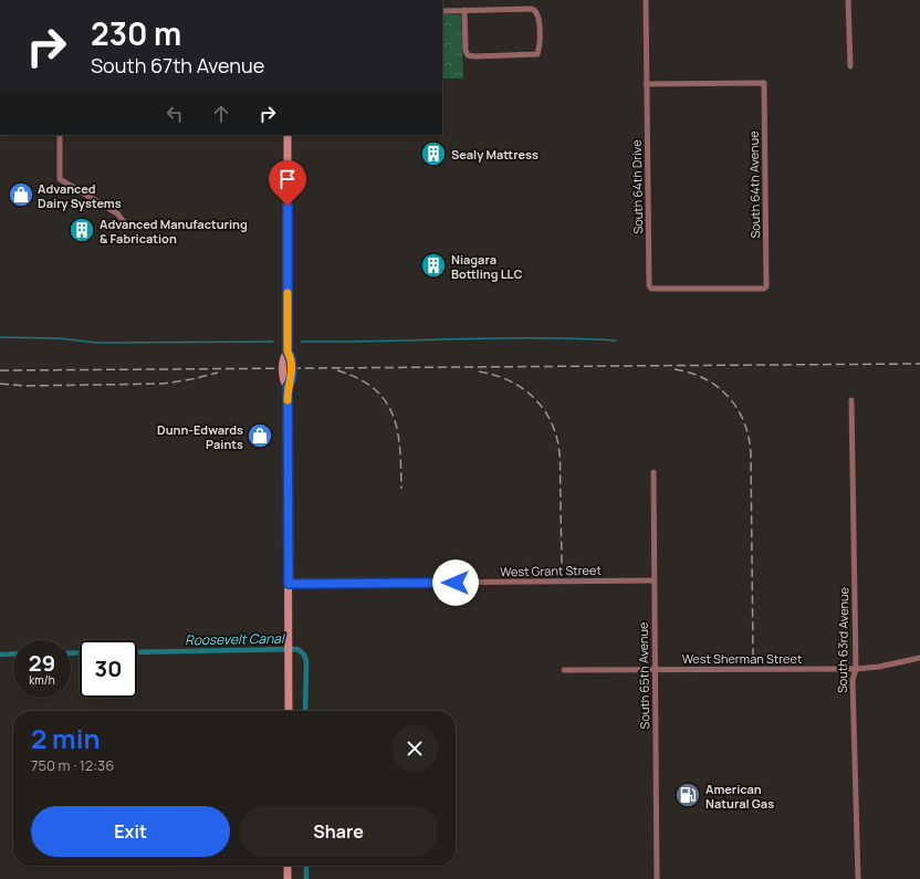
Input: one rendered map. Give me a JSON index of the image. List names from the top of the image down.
{
  "streets": {
    "street": [
      "South 64th Avenue",
      "South 64th Drive",
      "West Grant Street",
      "South 63rd Avenue",
      "West Sherman Street",
      "South 65th Avenue"
    ]
  },
  "crossings": [
    ["South 64th Avenue", "South 64th Drive"],
    ["West Grant Street", "South 65th Avenue"],
    ["South 63rd Avenue", "West Sherman Street"],
    ["West Sherman Street", "South 65th Avenue"]
  ],
  "water": ["Roosevelt Canal"],
  "places": {
    "building": ["Sealy Mattress", "Advanced Manufacturing & Fabrication", "Niagara Bottling LLC"],
    "shop": ["Advanced Dairy Systems", "Dunn-Edwards Paints"],
    "fuel station": ["American Natural Gas"]
  },
  "page": {
    "turn": ["230 m", "South 67th Avenue"],
    "speed": "29 km/h",
    "limit": "30",
    "heading": ["2 min", "750 m · 12:36"],
    "buttons": ["Exit", "Share"]
  }
}
